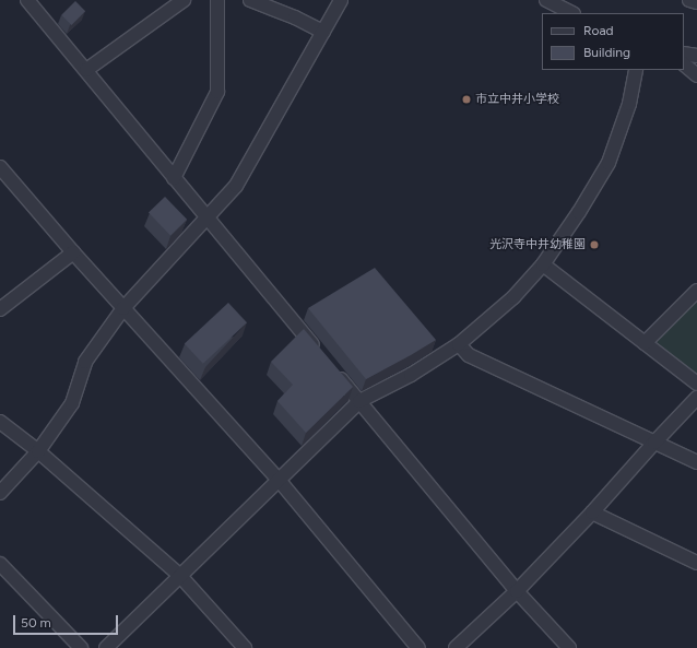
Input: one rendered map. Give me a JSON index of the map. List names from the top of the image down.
{
  "places": ["市立中井小学校", "光沢寺中井幼稚園"],
  "legend": ["Road", "Building"],
  "scale_bar": "50 m"
}
